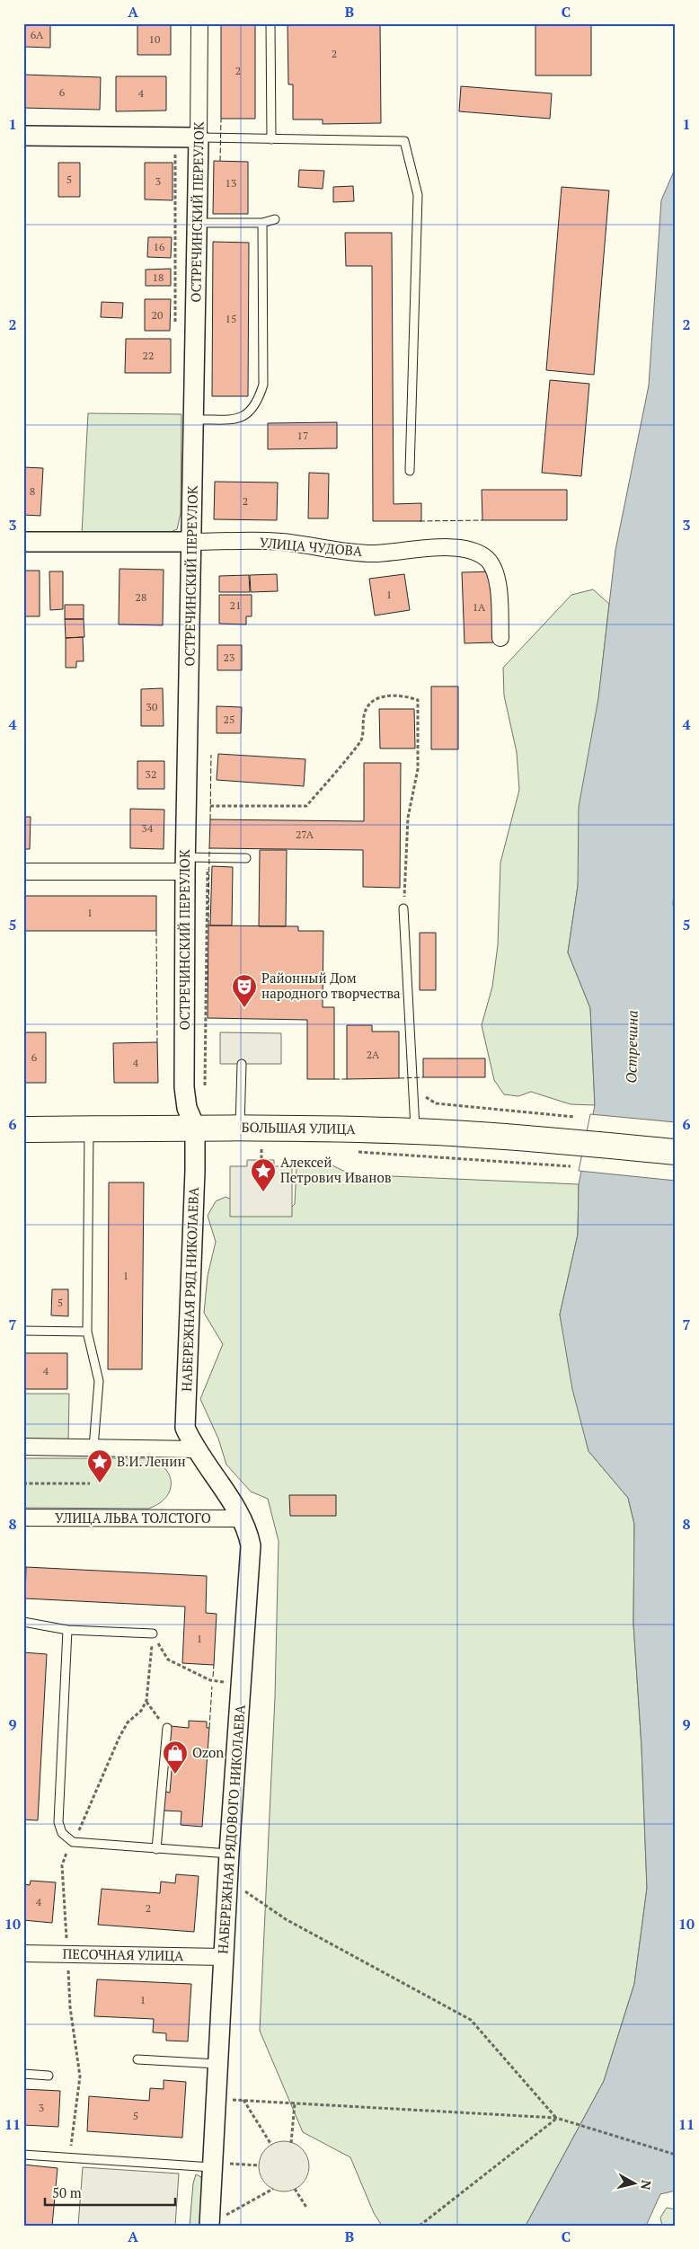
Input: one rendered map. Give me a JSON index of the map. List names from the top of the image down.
{
  "streets": {
    "main road": ["БОЛЬШАЯ УЛИЦА"],
    "street": [
      "ОСТРЕЧИНСКИЙ ПЕРЕУЛОК",
      "УЛИЦА ЧУДОВА",
      "НАБЕРЕЖНАЯ РЯД НИКОЛАЕВА",
      "УЛИЦА ЛЬВА ТОЛСТОГО",
      "НАБЕРЕЖНАЯ РЯДОВОГО НИКОЛАЕВА",
      "ПЕСОЧНАЯ УЛИЦА"
    ]
  },
  "crossings": [
    ["ОСТРЕЧИНСКИЙ ПЕРЕУЛОК", "УЛИЦА ЧУДОВА"],
    ["ОСТРЕЧИНСКИЙ ПЕРЕУЛОК", "БОЛЬШАЯ УЛИЦА"],
    ["ОСТРЕЧИНСКИЙ ПЕРЕУЛОК", "НАБЕРЕЖНАЯ РЯД НИКОЛАЕВА"],
    ["БОЛЬШАЯ УЛИЦА", "НАБЕРЕЖНАЯ РЯД НИКОЛАЕВА"],
    ["НАБЕРЕЖНАЯ РЯД НИКОЛАЕВА", "НАБЕРЕЖНАЯ РЯДОВОГО НИКОЛАЕВА"],
    ["УЛИЦА ЛЬВА ТОЛСТОГО", "НАБЕРЕЖНАЯ РЯДОВОГО НИКОЛАЕВА"],
    ["НАБЕРЕЖНАЯ РЯДОВОГО НИКОЛАЕВА", "ПЕСОЧНАЯ УЛИЦА"]
  ],
  "water": ["Остречина"],
  "places": {
    "theatre": ["Районный Дом народного творчества"],
    "place": ["Алексей Петрович Иванов", "В.И. Ленин"],
    "shop": ["Ozon"]
  },
  "house_numbers": [
    "6А",
    "10",
    "2",
    "2",
    "6",
    "4",
    "5",
    "3",
    "13",
    "16",
    "18",
    "20",
    "15",
    "22",
    "17",
    "8",
    "2",
    "1",
    "28",
    "21",
    "1А",
    "23",
    "30",
    "25",
    "32",
    "34",
    "27А",
    "1",
    "2А",
    "6",
    "4",
    "1",
    "5",
    "4",
    "1",
    "4",
    "2",
    "1",
    "3",
    "5"
  ],
  "scale_bar": "50 m",
  "north": "right",
  "grid": {
    "columns": ["A", "B", "C"],
    "rows": [
      "1",
      "2",
      "3",
      "4",
      "5",
      "6",
      "7",
      "8",
      "9",
      "10",
      "11"
    ]
  }
}
